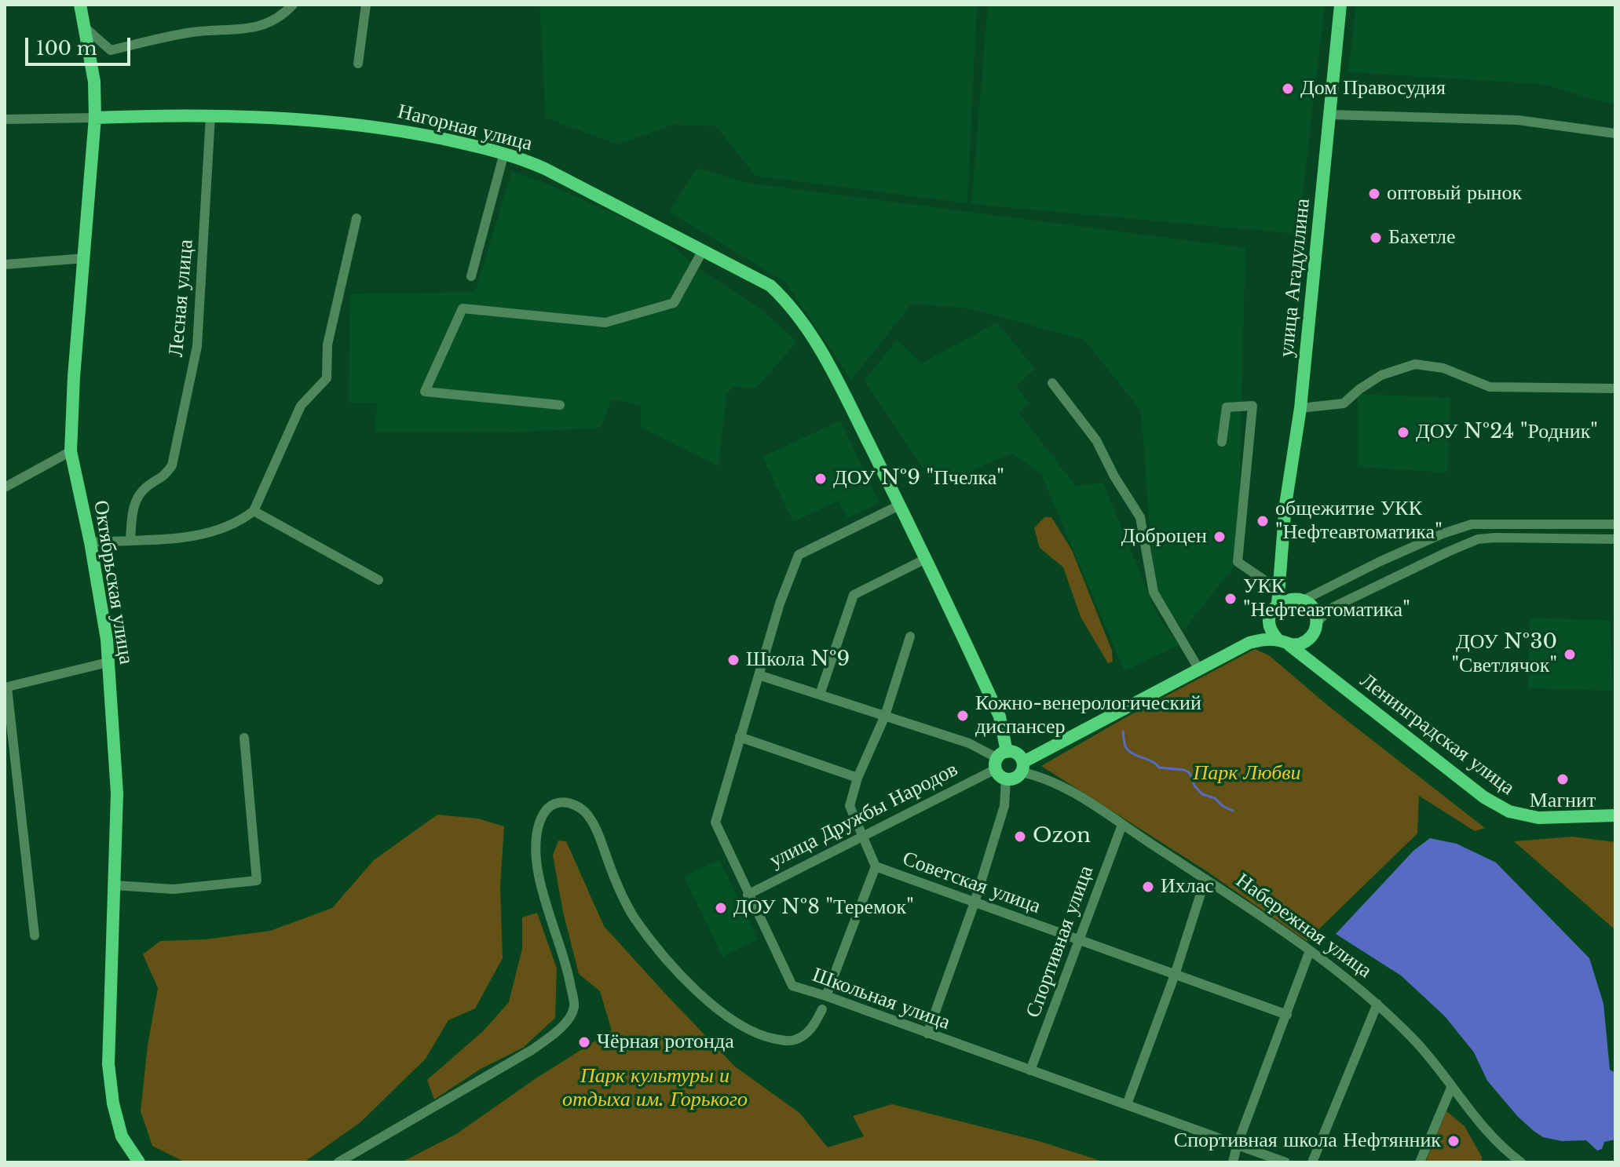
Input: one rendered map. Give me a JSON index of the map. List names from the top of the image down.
{
  "streets": {
    "main road": [
      "Нагорная улица",
      "улица Агадуллина",
      "Октябрьская улица",
      "Ленинградская улица"
    ],
    "street": [
      "Лесная улица",
      "улица Дружбы Народов",
      "Советская улица",
      "Набережная улица",
      "Спортивная улица",
      "Школьная улица"
    ]
  },
  "crossings": [
    ["Нагорная улица", "Лесная улица"],
    ["Нагорная улица", "Октябрьская улица"],
    ["Нагорная улица", "Школьная улица"],
    ["улица Дружбы Народов", "Советская улица"],
    ["улица Дружбы Народов", "Набережная улица"],
    ["улица Дружбы Народов", "Школьная улица"],
    ["Советская улица", "Спортивная улица"],
    ["Набережная улица", "Спортивная улица"],
    ["Спортивная улица", "Школьная улица"]
  ],
  "parks": ["Парк Любви", "Парк культуры и отдыха им. Горького"],
  "places": [
    "Дом Правосудия",
    "оптовый рынок",
    "Бахетле",
    "ДОУ №24 \"Родник\"",
    "ДОУ №9 \"Пчелка\"",
    "общежитие УКК \"Нефтеавтоматика\"",
    "Доброцен",
    "УКК \"Нефтеавтоматика\"",
    "ДОУ №30 \"Светлячок\"",
    "Школа №9",
    "Кожно-венерологический диспансер",
    "Магнит",
    "Ozon",
    "Ихлас",
    "ДОУ №8 \"Теремок\"",
    "Чёрная ротонда",
    "Спортивная школа Нефтянник"
  ],
  "scale_bar": "100 m"
}
